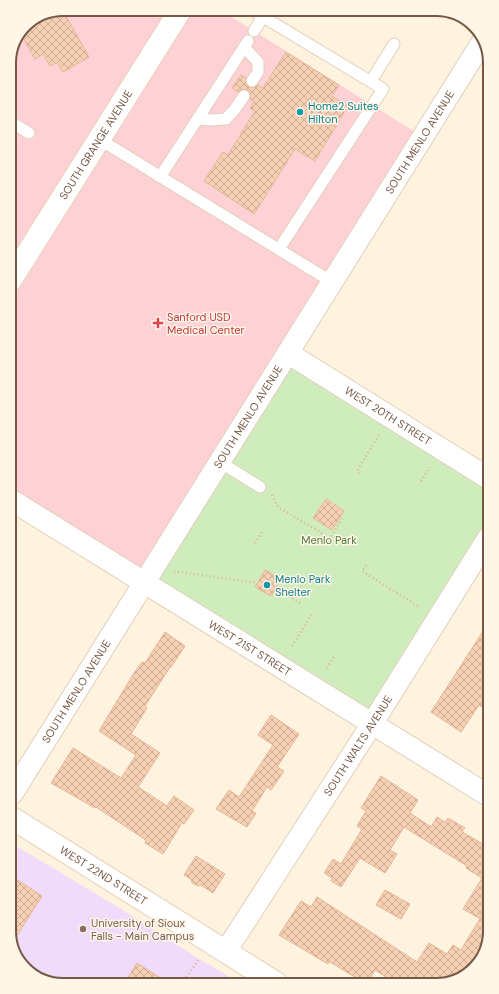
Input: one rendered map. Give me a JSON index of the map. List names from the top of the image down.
{
  "streets": {
    "street": [
      "SOUTH MENLO AVENUE",
      "SOUTH GRANGE AVENUE",
      "WEST 20TH STREET",
      "WEST 21ST STREET",
      "SOUTH WALTS AVENUE",
      "WEST 22ND STREET"
    ]
  },
  "crossings": [
    ["SOUTH MENLO AVENUE", "WEST 20TH STREET"],
    ["SOUTH MENLO AVENUE", "WEST 21ST STREET"],
    ["WEST 21ST STREET", "SOUTH WALTS AVENUE"],
    ["SOUTH WALTS AVENUE", "WEST 22ND STREET"]
  ],
  "parks": ["Menlo Park"],
  "places": {
    "other": ["Home2 Suites Hilton", "Menlo Park Shelter", "University of Sioux Falls - Main Campus"],
    "health": ["Sanford USD Medical Center"]
  }
}
